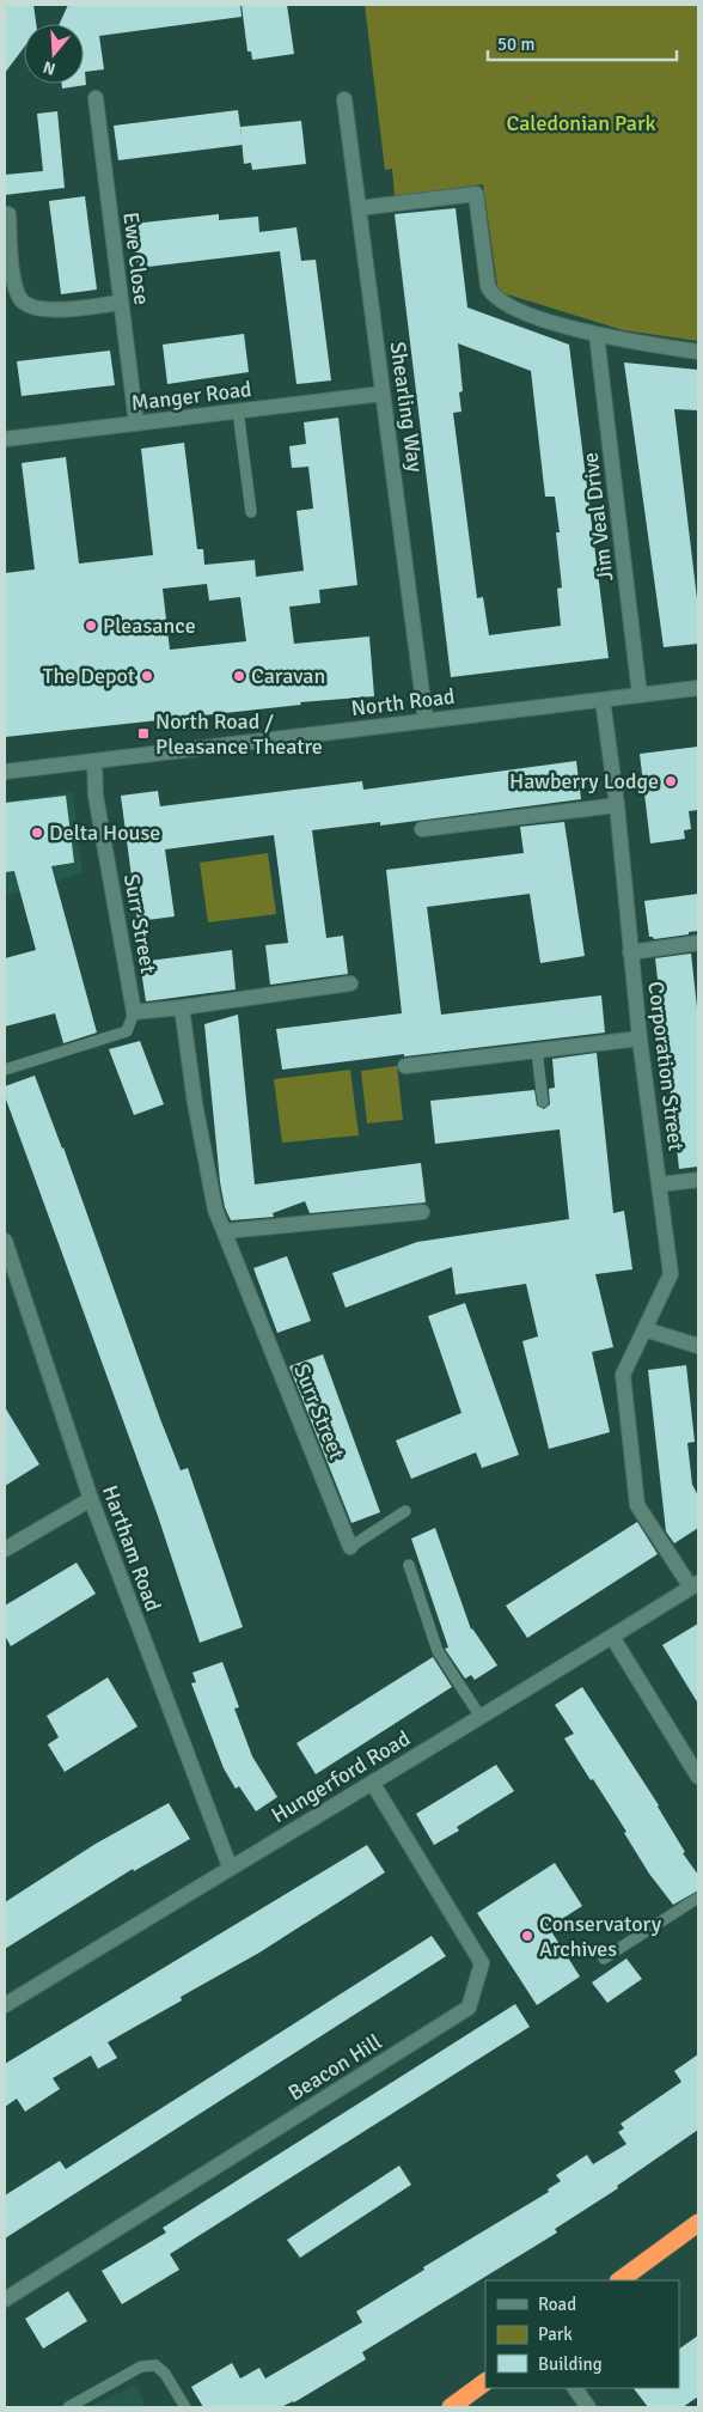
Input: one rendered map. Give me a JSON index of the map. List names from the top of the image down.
{
  "streets": {
    "street": [
      "Ewe Close",
      "Manger Road",
      "Shearling Way",
      "Jim Veal Drive",
      "North Road",
      "Surr Street",
      "Corporation Street",
      "Hartham Road",
      "Hungerford Road",
      "Beacon Hill"
    ]
  },
  "crossings": [
    ["Ewe Close", "Manger Road"],
    ["Manger Road", "Shearling Way"],
    ["Shearling Way", "North Road"],
    ["Jim Veal Drive", "North Road"],
    ["North Road", "Surr Street"],
    ["North Road", "Corporation Street"],
    ["Corporation Street", "Hungerford Road"],
    ["Hartham Road", "Hungerford Road"],
    ["Hungerford Road", "Beacon Hill"]
  ],
  "parks": ["Caledonian Park"],
  "places": {
    "other": [
      "Pleasance",
      "The Depot",
      "Caravan",
      "Hawberry Lodge",
      "Delta House",
      "Conservatory Archives"
    ],
    "transit": ["North Road / Pleasance Theatre"]
  },
  "legend": ["Road", "Park", "Building"],
  "scale_bar": "50 m",
  "north": "bottom"
}
